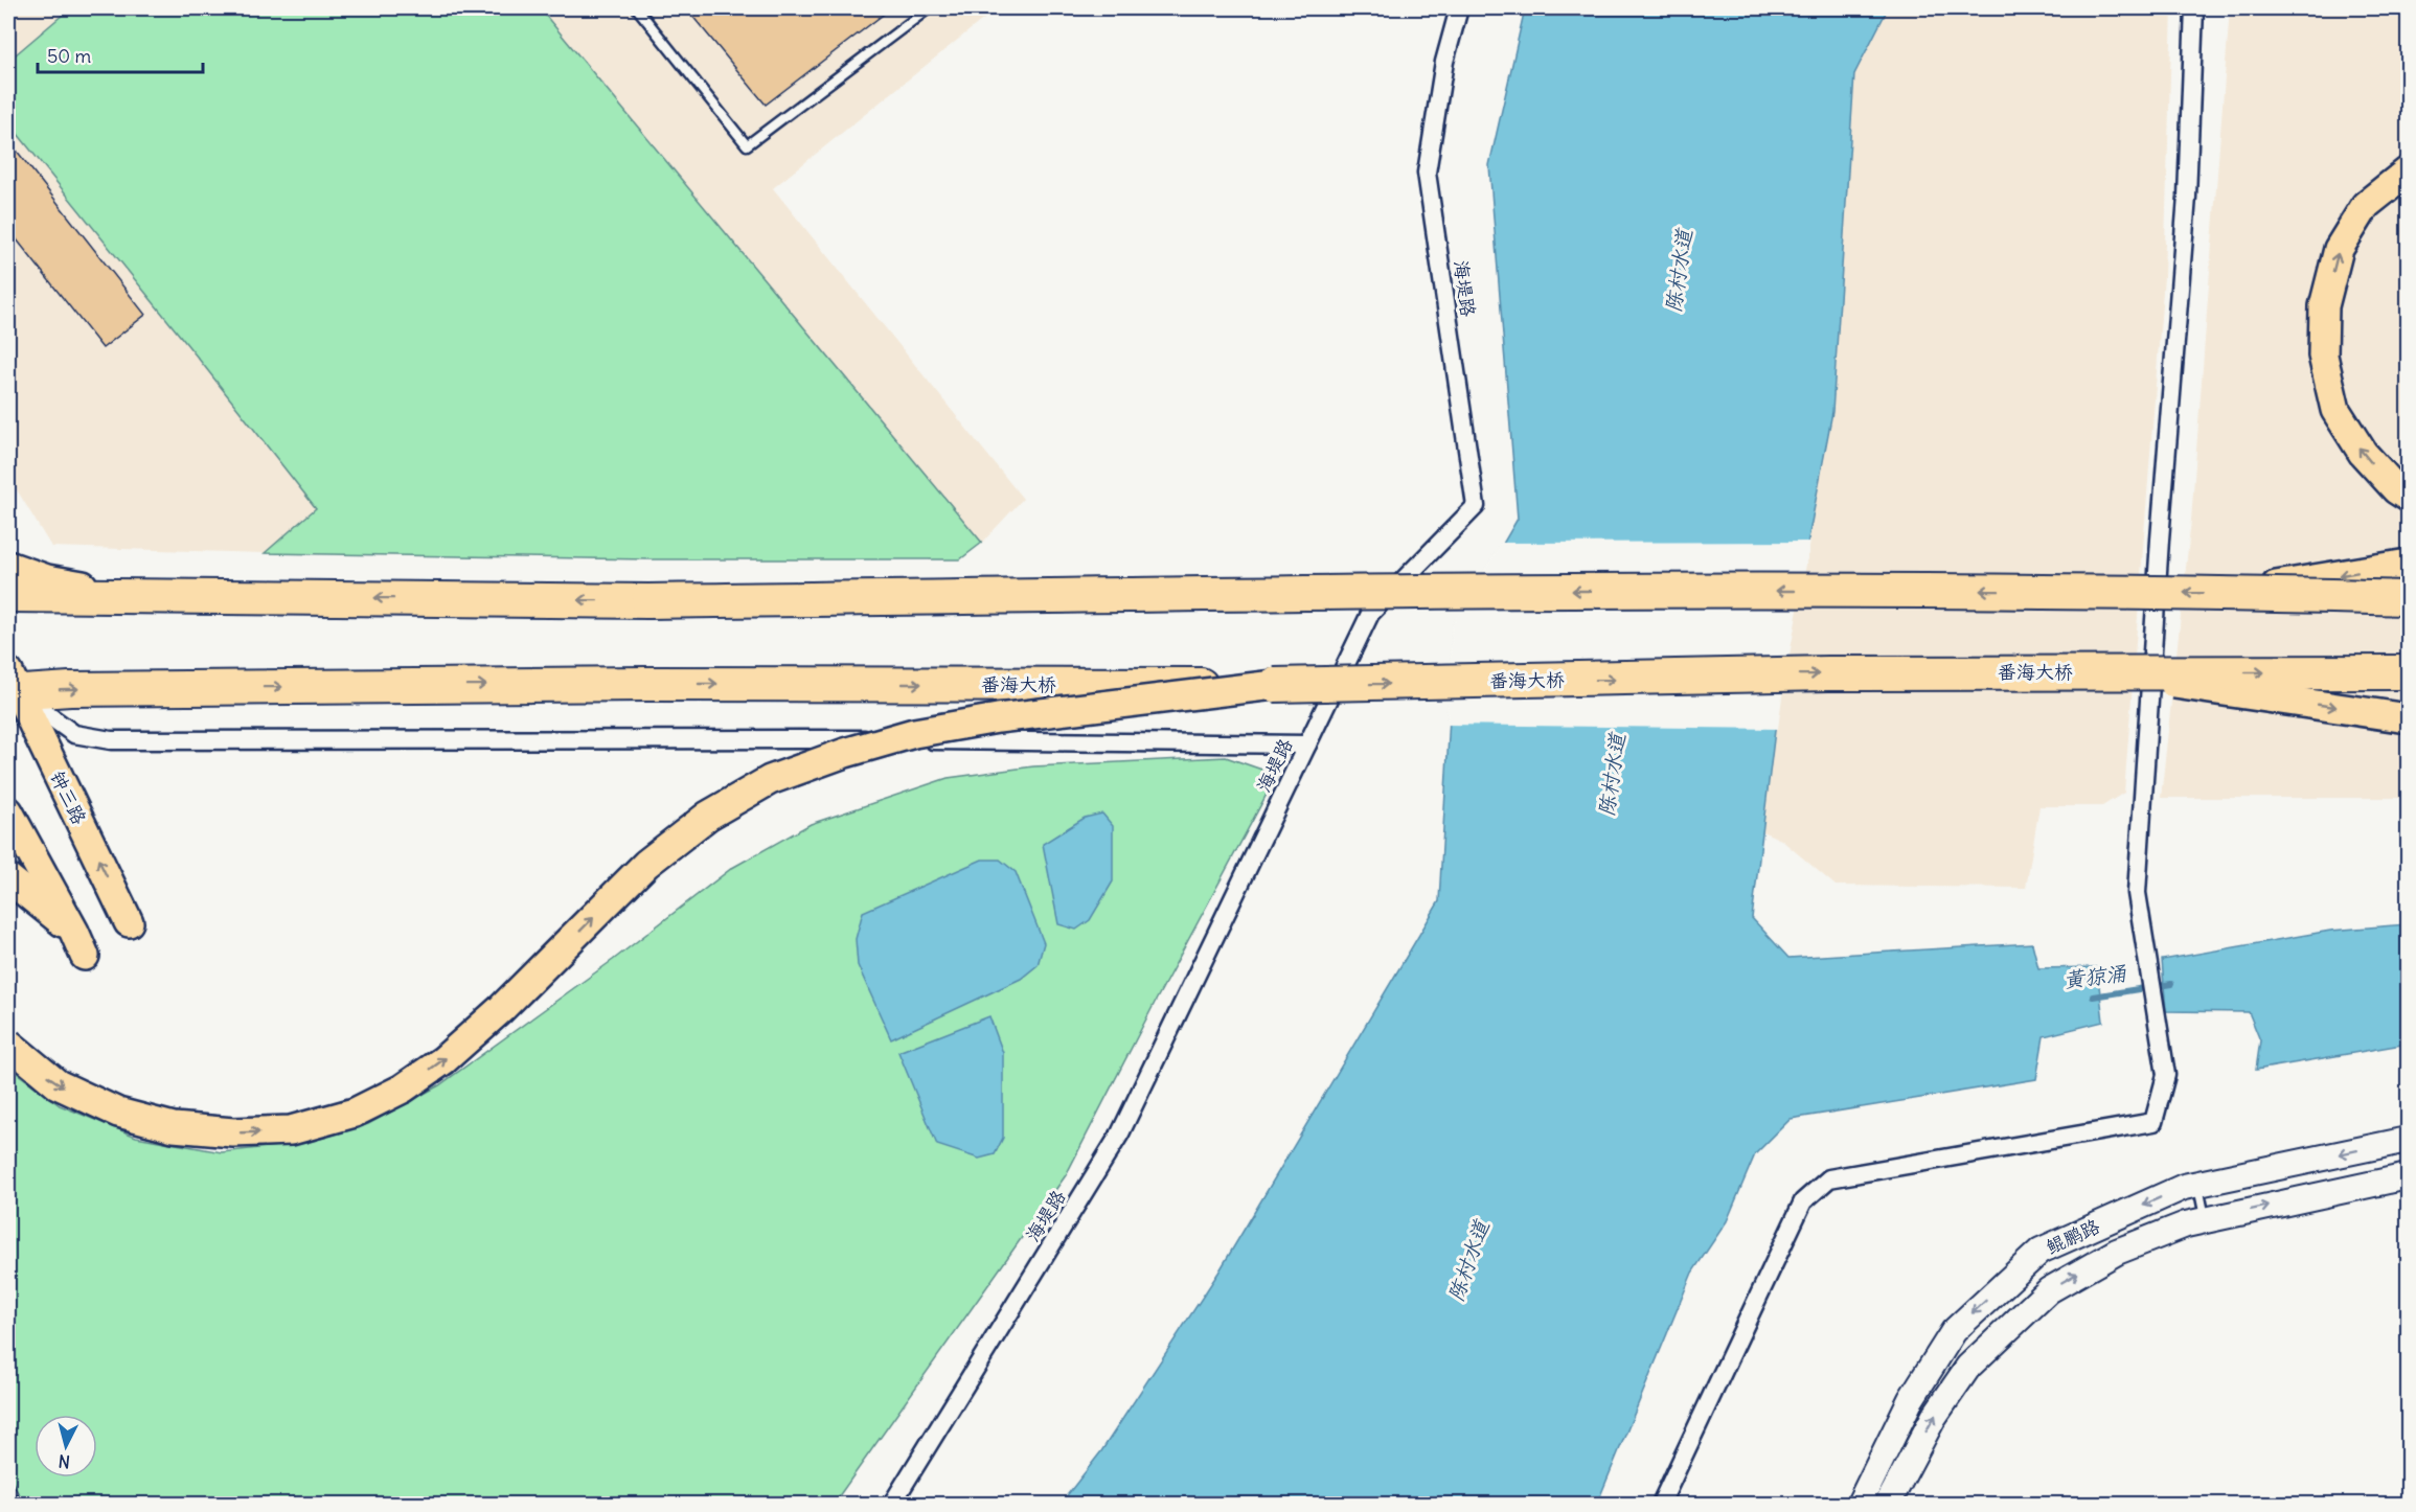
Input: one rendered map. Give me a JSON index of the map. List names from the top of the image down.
{
  "streets": {
    "highway": ["番海大桥"],
    "main road": ["钟三路"],
    "street": ["海堤路", "鲲鹏路"]
  },
  "crossings": [
    ["番海大桥", "钟三路"]
  ],
  "one_way": ["钟三路"],
  "water": ["陈村水道", "黄猄涌"],
  "scale_bar": "50 m",
  "north": "bottom"
}
